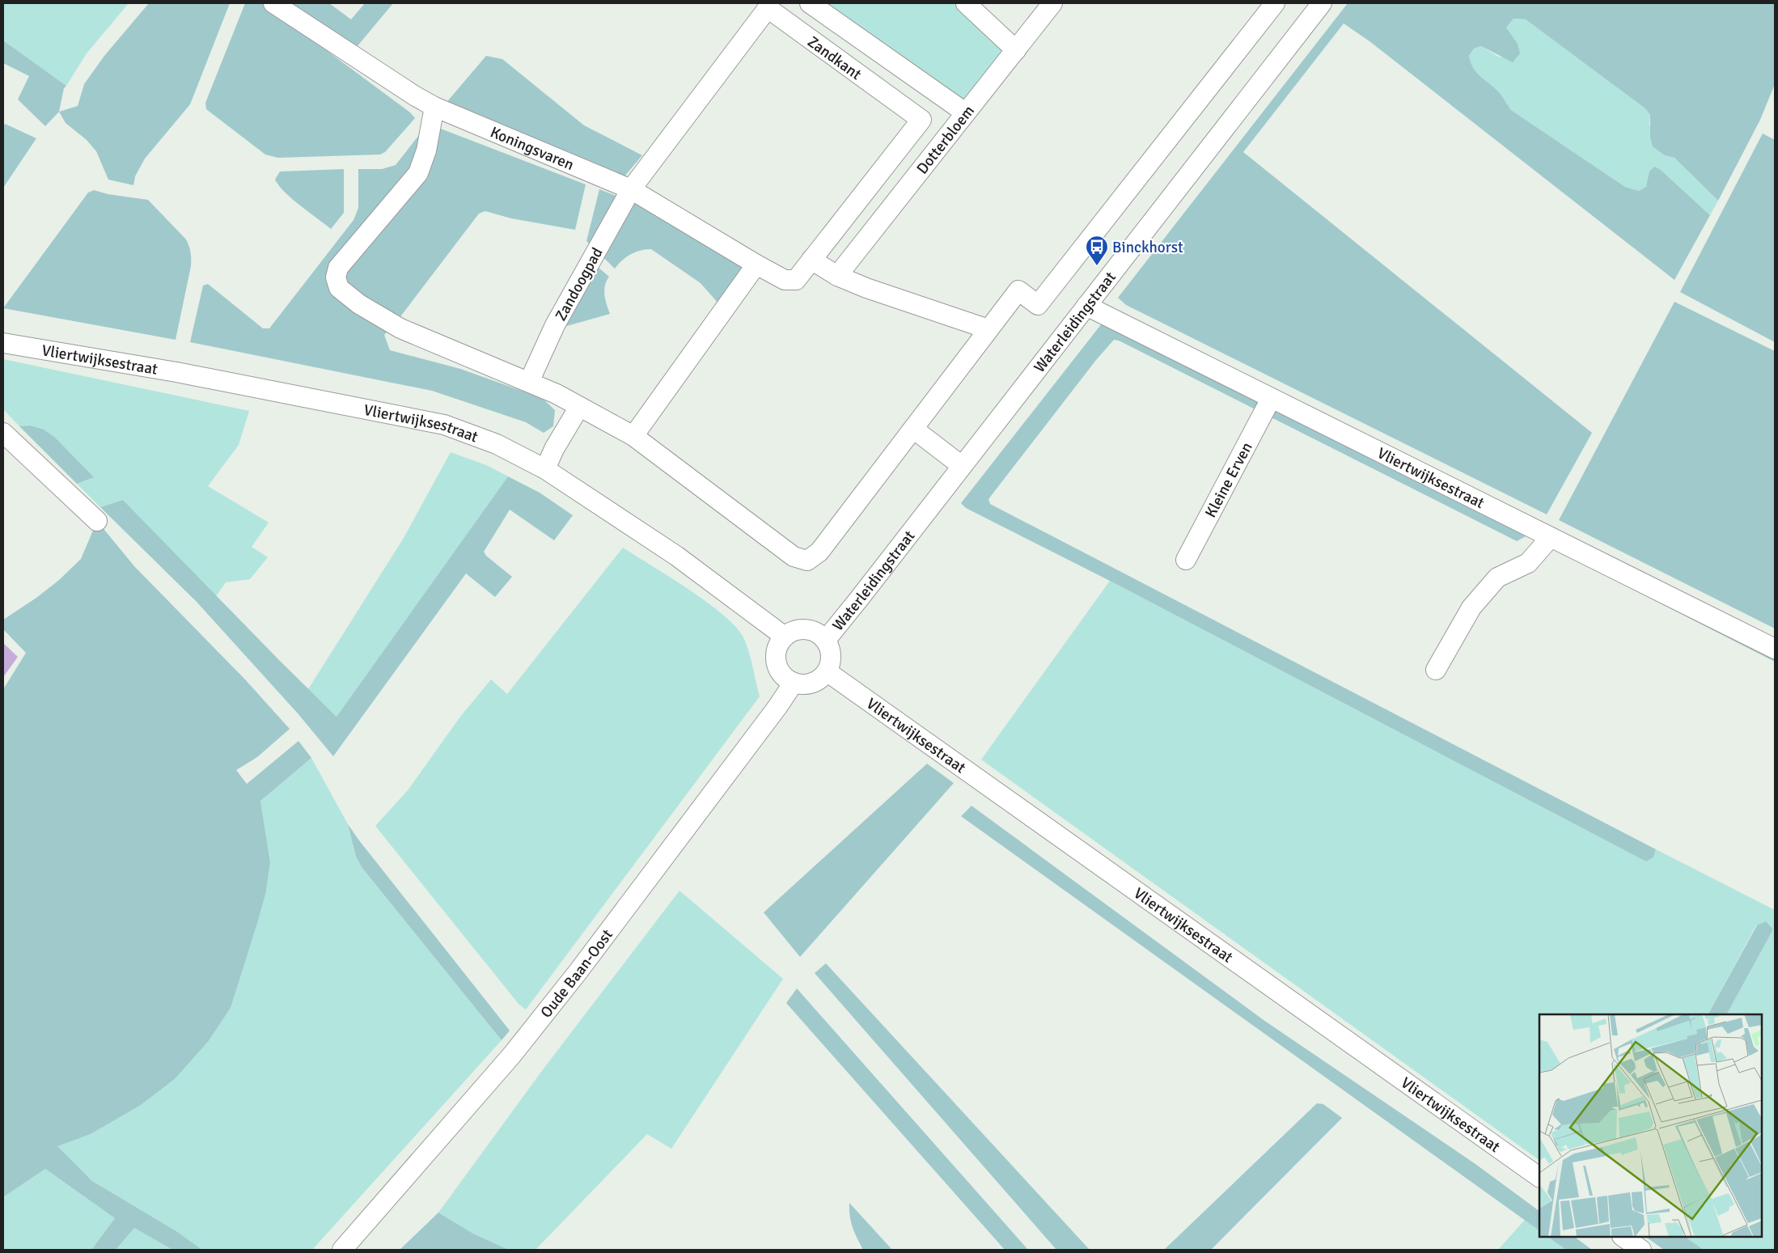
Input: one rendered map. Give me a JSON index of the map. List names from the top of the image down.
{
  "streets": {
    "street": [
      "Zandkant",
      "Dotterbloem",
      "Koningsvaren",
      "Zandoogpad",
      "Waterleidingstraat",
      "Vliertwijksestraat",
      "Kleine Erven",
      "Oude Baan-Oost"
    ]
  },
  "crossings": [
    ["Zandkant", "Dotterbloem"],
    ["Zandkant", "Koningsvaren"],
    ["Zandkant", "Zandoogpad"],
    ["Koningsvaren", "Zandoogpad"],
    ["Waterleidingstraat", "Vliertwijksestraat"],
    ["Waterleidingstraat", "Oude Baan-Oost"],
    ["Vliertwijksestraat", "Kleine Erven"],
    ["Vliertwijksestraat", "Oude Baan-Oost"]
  ],
  "places": {
    "bus stop": ["Binckhorst"]
  }
}
